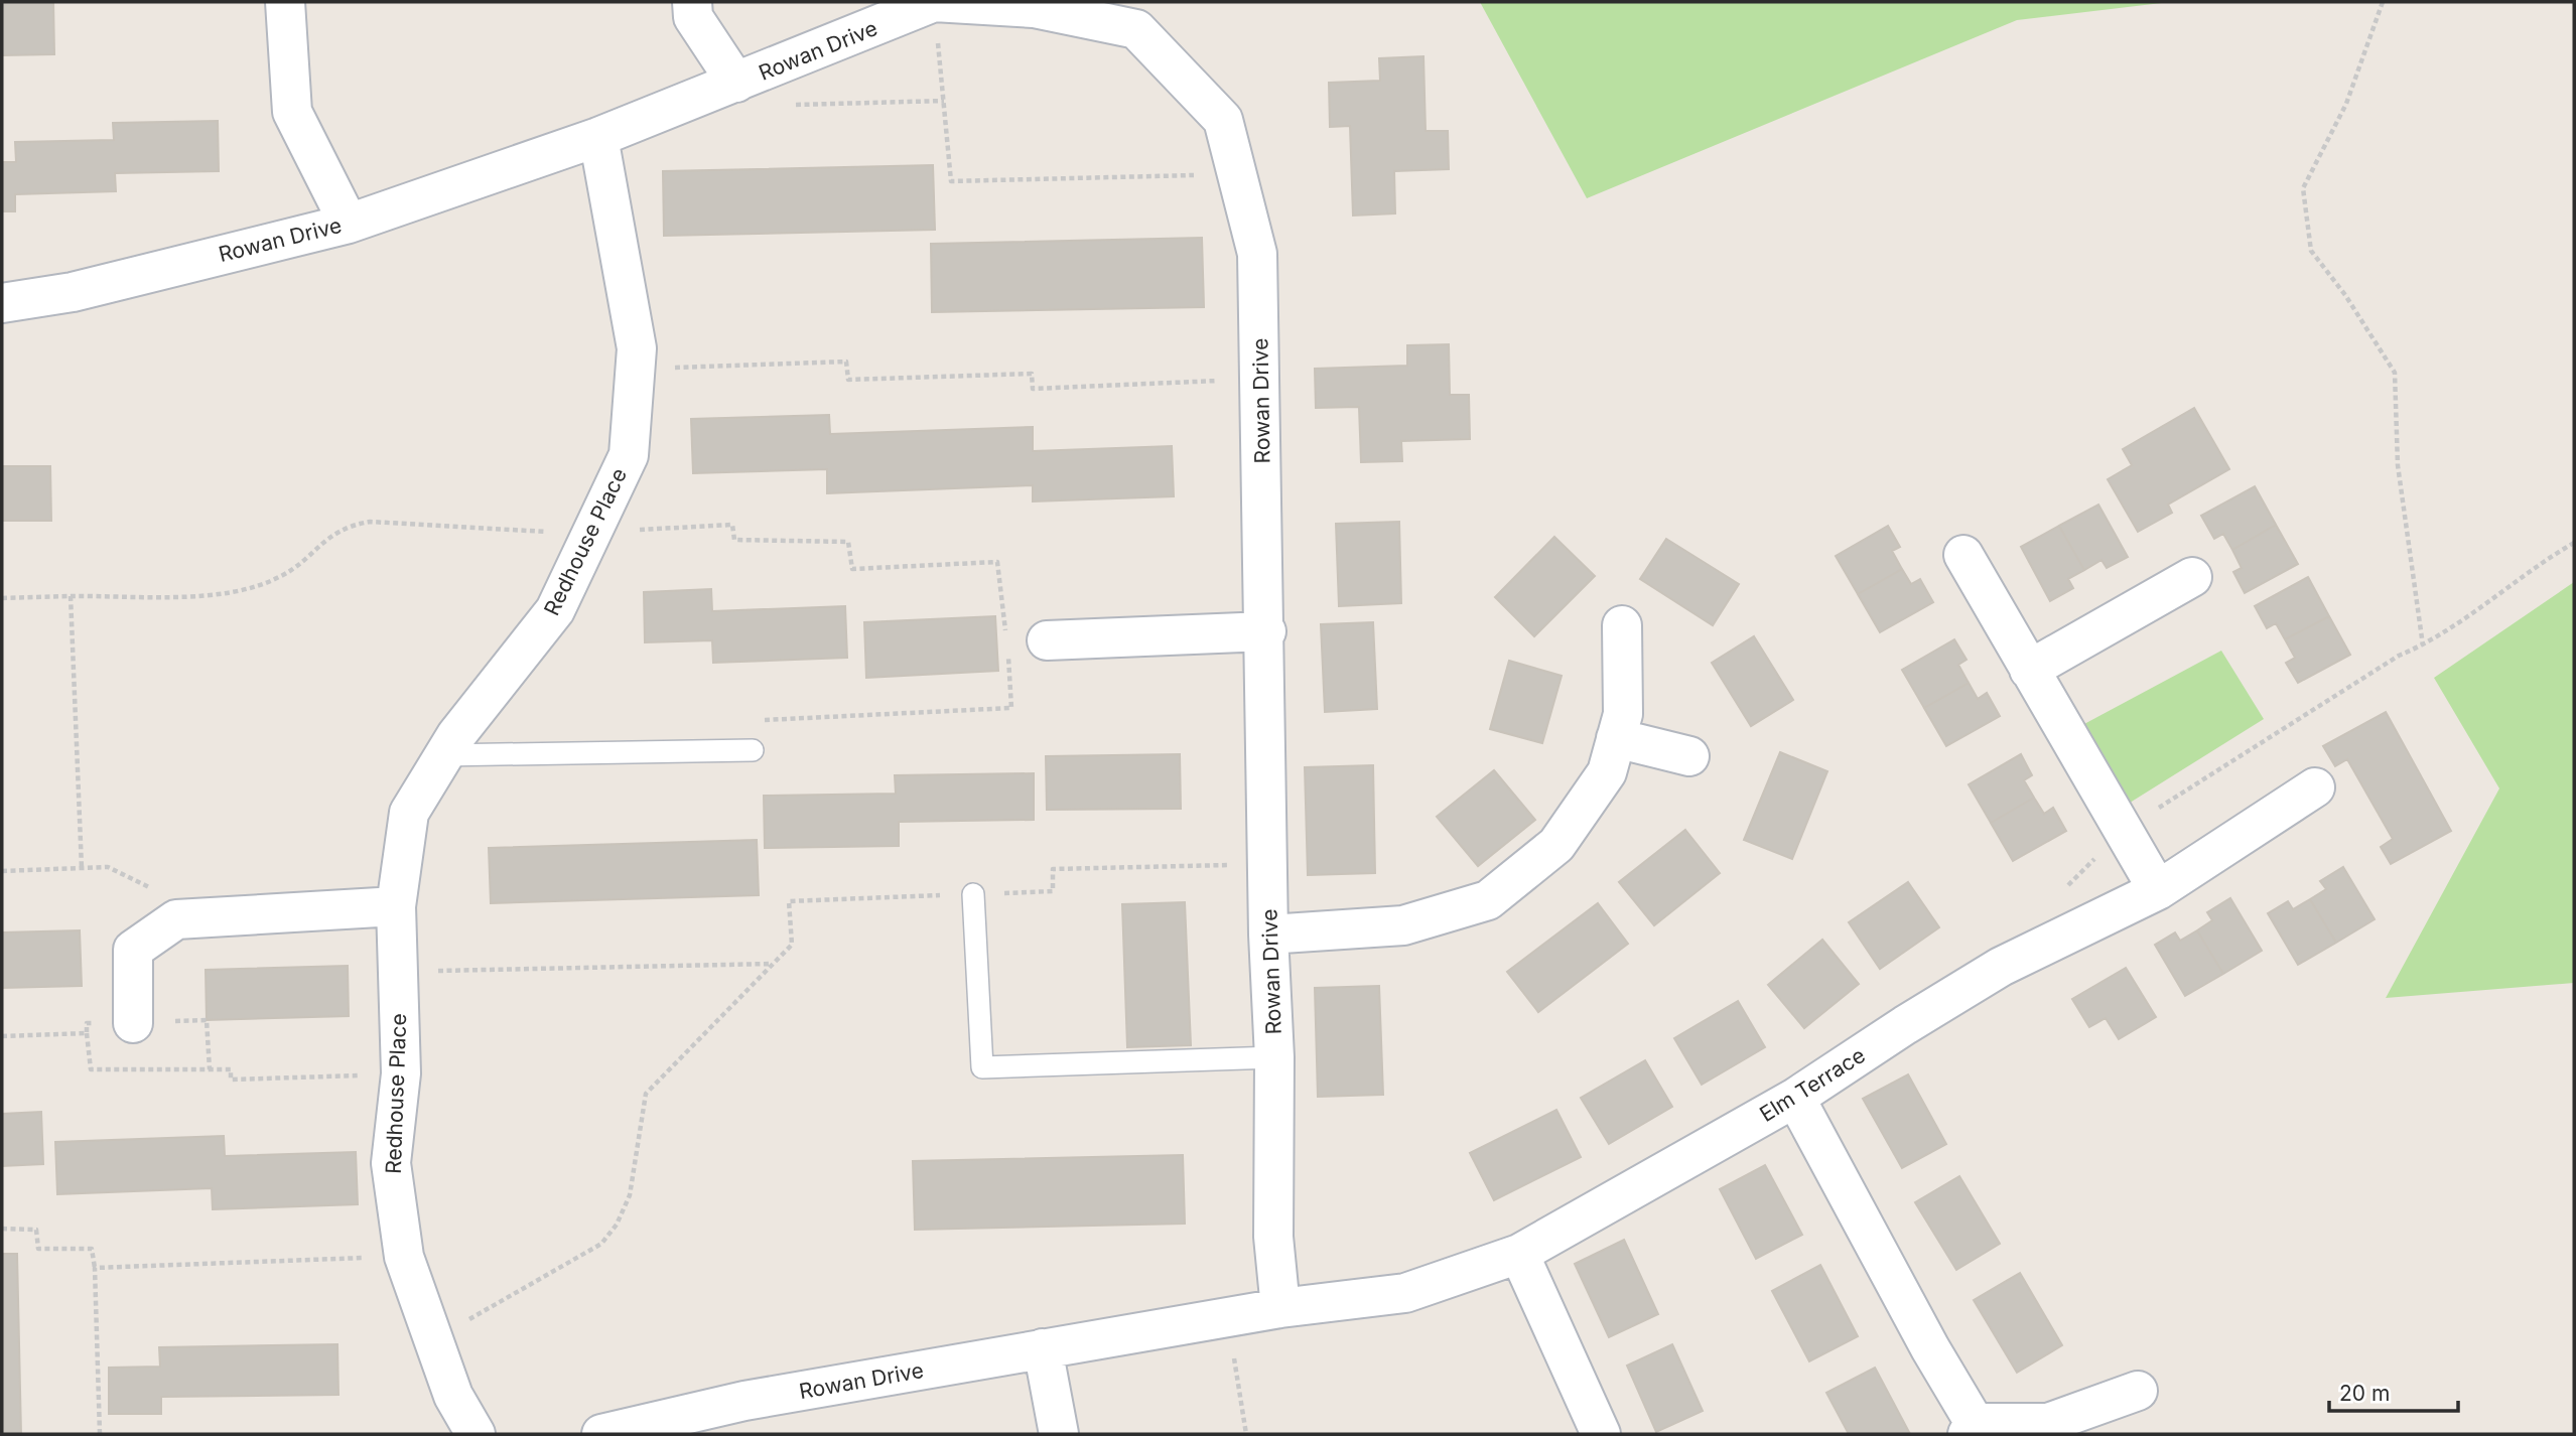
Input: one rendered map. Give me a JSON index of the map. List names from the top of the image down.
{
  "streets": {
    "street": ["Rowan Drive", "Redhouse Place", "Elm Terrace"]
  },
  "crossings": [
    ["Rowan Drive", "Redhouse Place"],
    ["Rowan Drive", "Elm Terrace"]
  ],
  "scale_bar": "20 m"
}
